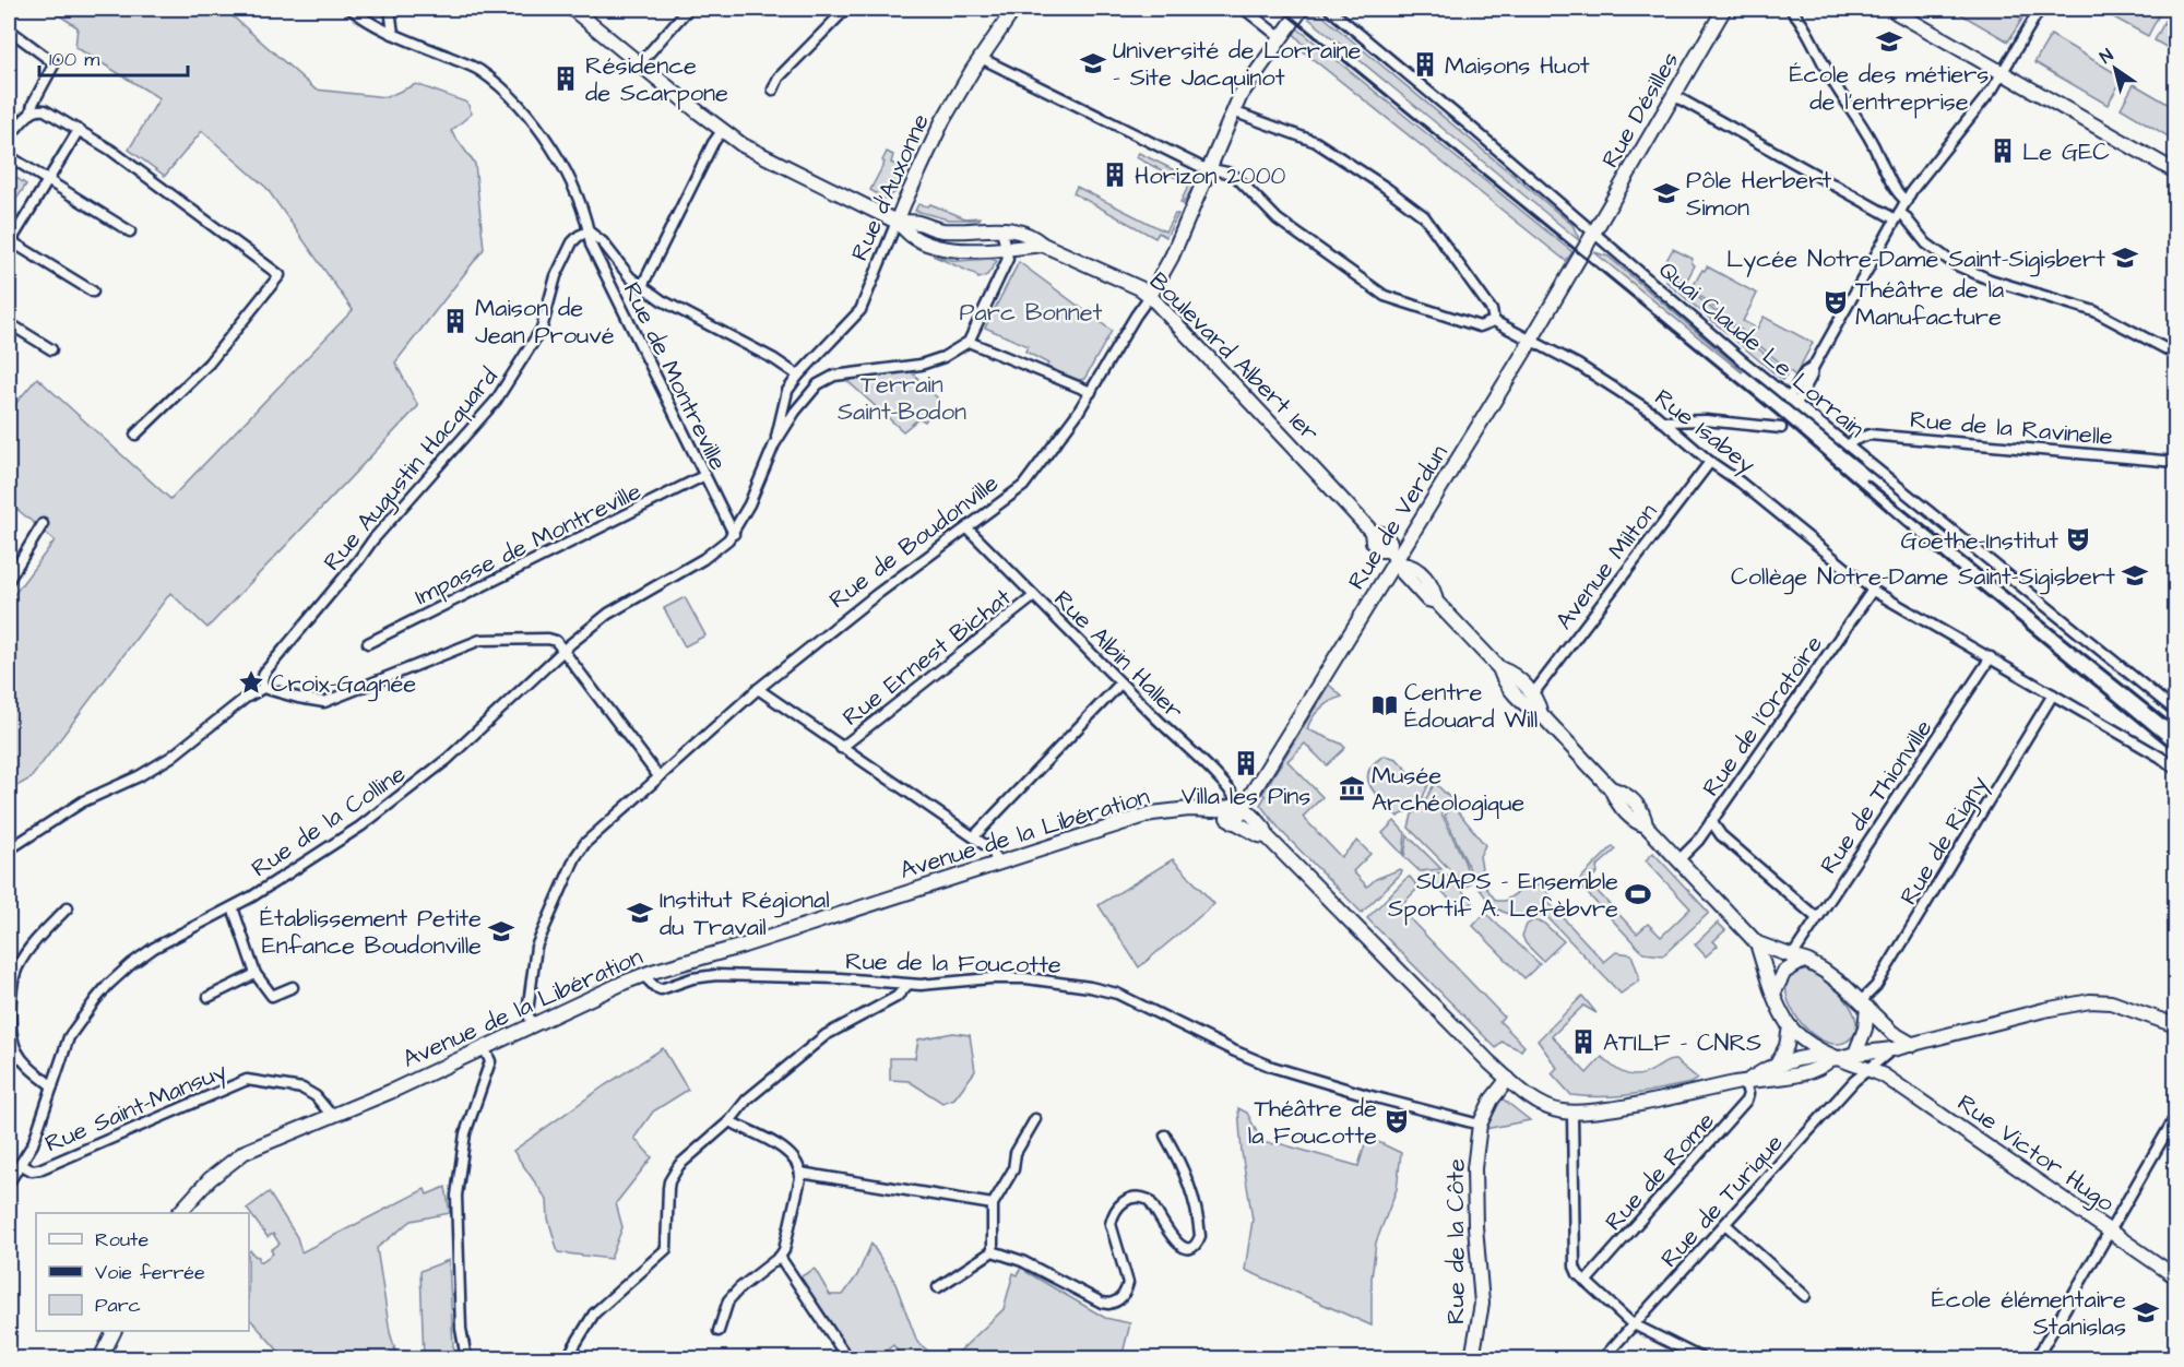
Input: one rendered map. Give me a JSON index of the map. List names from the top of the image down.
{
  "streets": {
    "main road": [
      "Rue Désilles",
      "Rue d'Auxonne",
      "Boulevard Albert 1er",
      "Rue de Verdun",
      "Rue de Boudonville",
      "Avenue de la Libération",
      "Rue Victor Hugo",
      "Rue de la Côte"
    ],
    "street": [
      "Quai Claude Le Lorrain",
      "Rue de Montreville",
      "Rue de la Ravinelle",
      "Rue Isabey",
      "Rue Augustin Hacquard",
      "Impasse de Montreville",
      "Avenue Milton",
      "Rue Albin Haller",
      "Rue Ernest Bichat",
      "Rue de l'Oratoire",
      "Rue de Thionville",
      "Rue de la Colline",
      "Rue de Rigny",
      "Rue de la Foucotte",
      "Rue Saint-Mansuy",
      "Rue de Rome",
      "Rue de Turique"
    ]
  },
  "crossings": [
    ["Rue Désilles", "Quai Claude Le Lorrain"],
    ["Rue Désilles", "Rue de Verdun"],
    ["Rue d'Auxonne", "Boulevard Albert 1er"],
    ["Quai Claude Le Lorrain", "Rue de la Ravinelle"],
    ["Quai Claude Le Lorrain", "Rue de Verdun"],
    ["Boulevard Albert 1er", "Rue de Verdun"],
    ["Boulevard Albert 1er", "Rue de Boudonville"],
    ["Boulevard Albert 1er", "Avenue Milton"],
    ["Boulevard Albert 1er", "Rue de l'Oratoire"],
    ["Boulevard Albert 1er", "Rue de Thionville"],
    ["Boulevard Albert 1er", "Avenue de la Libération"],
    ["Boulevard Albert 1er", "Rue de Rigny"],
    ["Boulevard Albert 1er", "Rue Victor Hugo"],
    ["Rue de Montreville", "Rue Augustin Hacquard"],
    ["Rue de Montreville", "Impasse de Montreville"],
    ["Rue de Montreville", "Rue de la Colline"],
    ["Rue Isabey", "Rue de Verdun"],
    ["Rue Isabey", "Avenue Milton"],
    ["Rue Isabey", "Rue de l'Oratoire"],
    ["Rue Isabey", "Rue de Thionville"],
    ["Rue Isabey", "Rue de Rigny"],
    ["Rue de Verdun", "Rue Albin Haller"],
    ["Rue de Verdun", "Avenue de la Libération"],
    ["Rue de Boudonville", "Rue Albin Haller"],
    ["Rue de Boudonville", "Avenue de la Libération"],
    ["Rue Albin Haller", "Rue Ernest Bichat"],
    ["Rue Albin Haller", "Avenue de la Libération"],
    ["Rue de Thionville", "Avenue de la Libération"],
    ["Rue de Thionville", "Rue de Rigny"],
    ["Rue de Thionville", "Rue Victor Hugo"],
    ["Rue de la Colline", "Rue Saint-Mansuy"],
    ["Avenue de la Libération", "Rue de Rigny"],
    ["Avenue de la Libération", "Rue de la Foucotte"],
    ["Avenue de la Libération", "Rue Saint-Mansuy"],
    ["Avenue de la Libération", "Rue Victor Hugo"],
    ["Avenue de la Libération", "Rue de Rome"],
    ["Avenue de la Libération", "Rue de la Côte"],
    ["Rue de Rigny", "Rue Victor Hugo"],
    ["Rue de la Foucotte", "Rue de la Côte"],
    ["Rue Victor Hugo", "Rue de Turique"]
  ],
  "parks": ["Parc Bonnet", "Terrain Saint-Bodon"],
  "places": {
    "school or university": [
      "École des métiers de l'entreprise",
      "Université de Lorraine - Site Jacquinot",
      "Pôle Herbert Simon",
      "Lycée Notre-Dame Saint-Sigisbert",
      "Collège Notre-Dame Saint-Sigisbert",
      "Institut Régional du Travail",
      "Établissement Petite Enfance Boudonville",
      "École élémentaire Stanislas"
    ],
    "building": [
      "Maisons Huot",
      "Résidence de Scarpone",
      "Le GEC",
      "Horizon 2000",
      "Maison de Jean Prouvé",
      "Villa les Pins",
      "ATILF - CNRS"
    ],
    "theatre": ["Théâtre de la Manufacture", "Goethe-Institut", "Théâtre de la Foucotte"],
    "place": ["Croix-Gagnée"],
    "library": ["Centre Édouard Will"],
    "museum": ["Musée Archéologique"],
    "sports": ["SUAPS - Ensemble Sportif A. Lefèbvre"]
  },
  "legend": ["Route", "Voie ferrée", "Parc"],
  "scale_bar": "100 m",
  "north": "top left"
}
